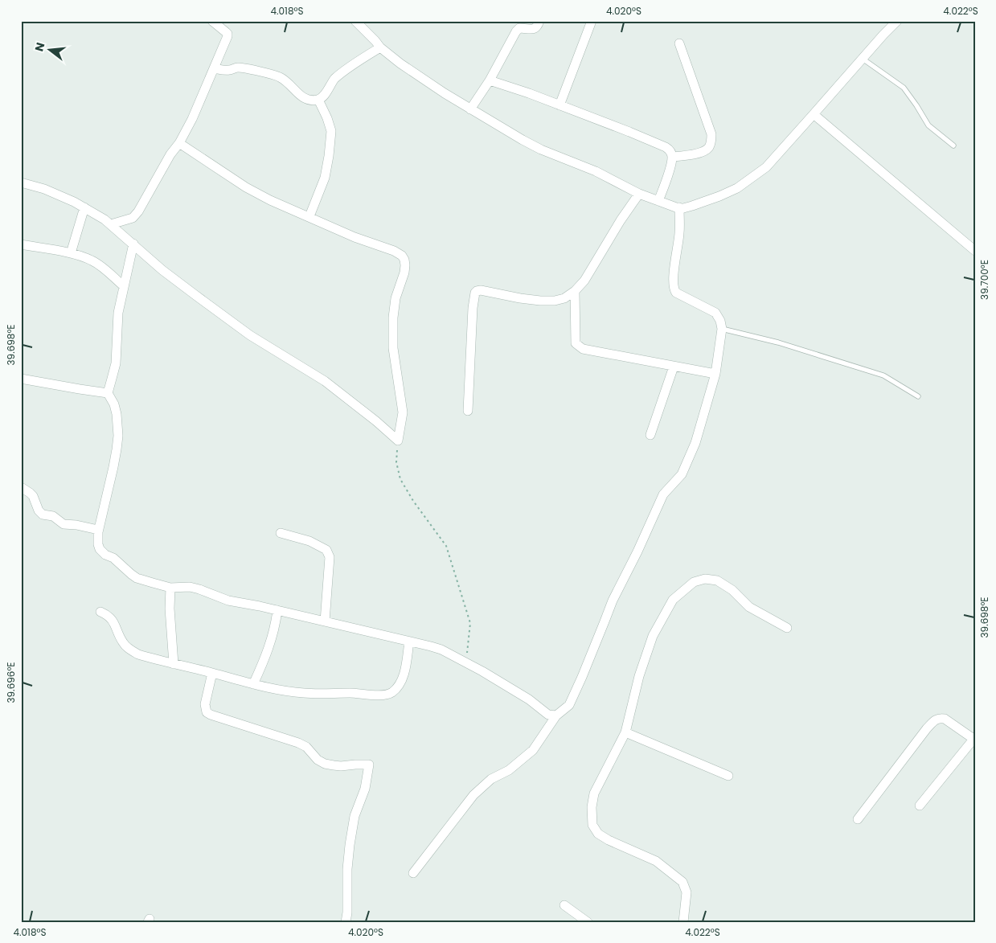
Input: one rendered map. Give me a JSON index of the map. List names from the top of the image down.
{
  "north": "left",
  "coordinates": [
    "4.018°S",
    "4.020°S",
    "4.022°S",
    "39.700°E",
    "39.698°E",
    "39.696°E"
  ]
}
